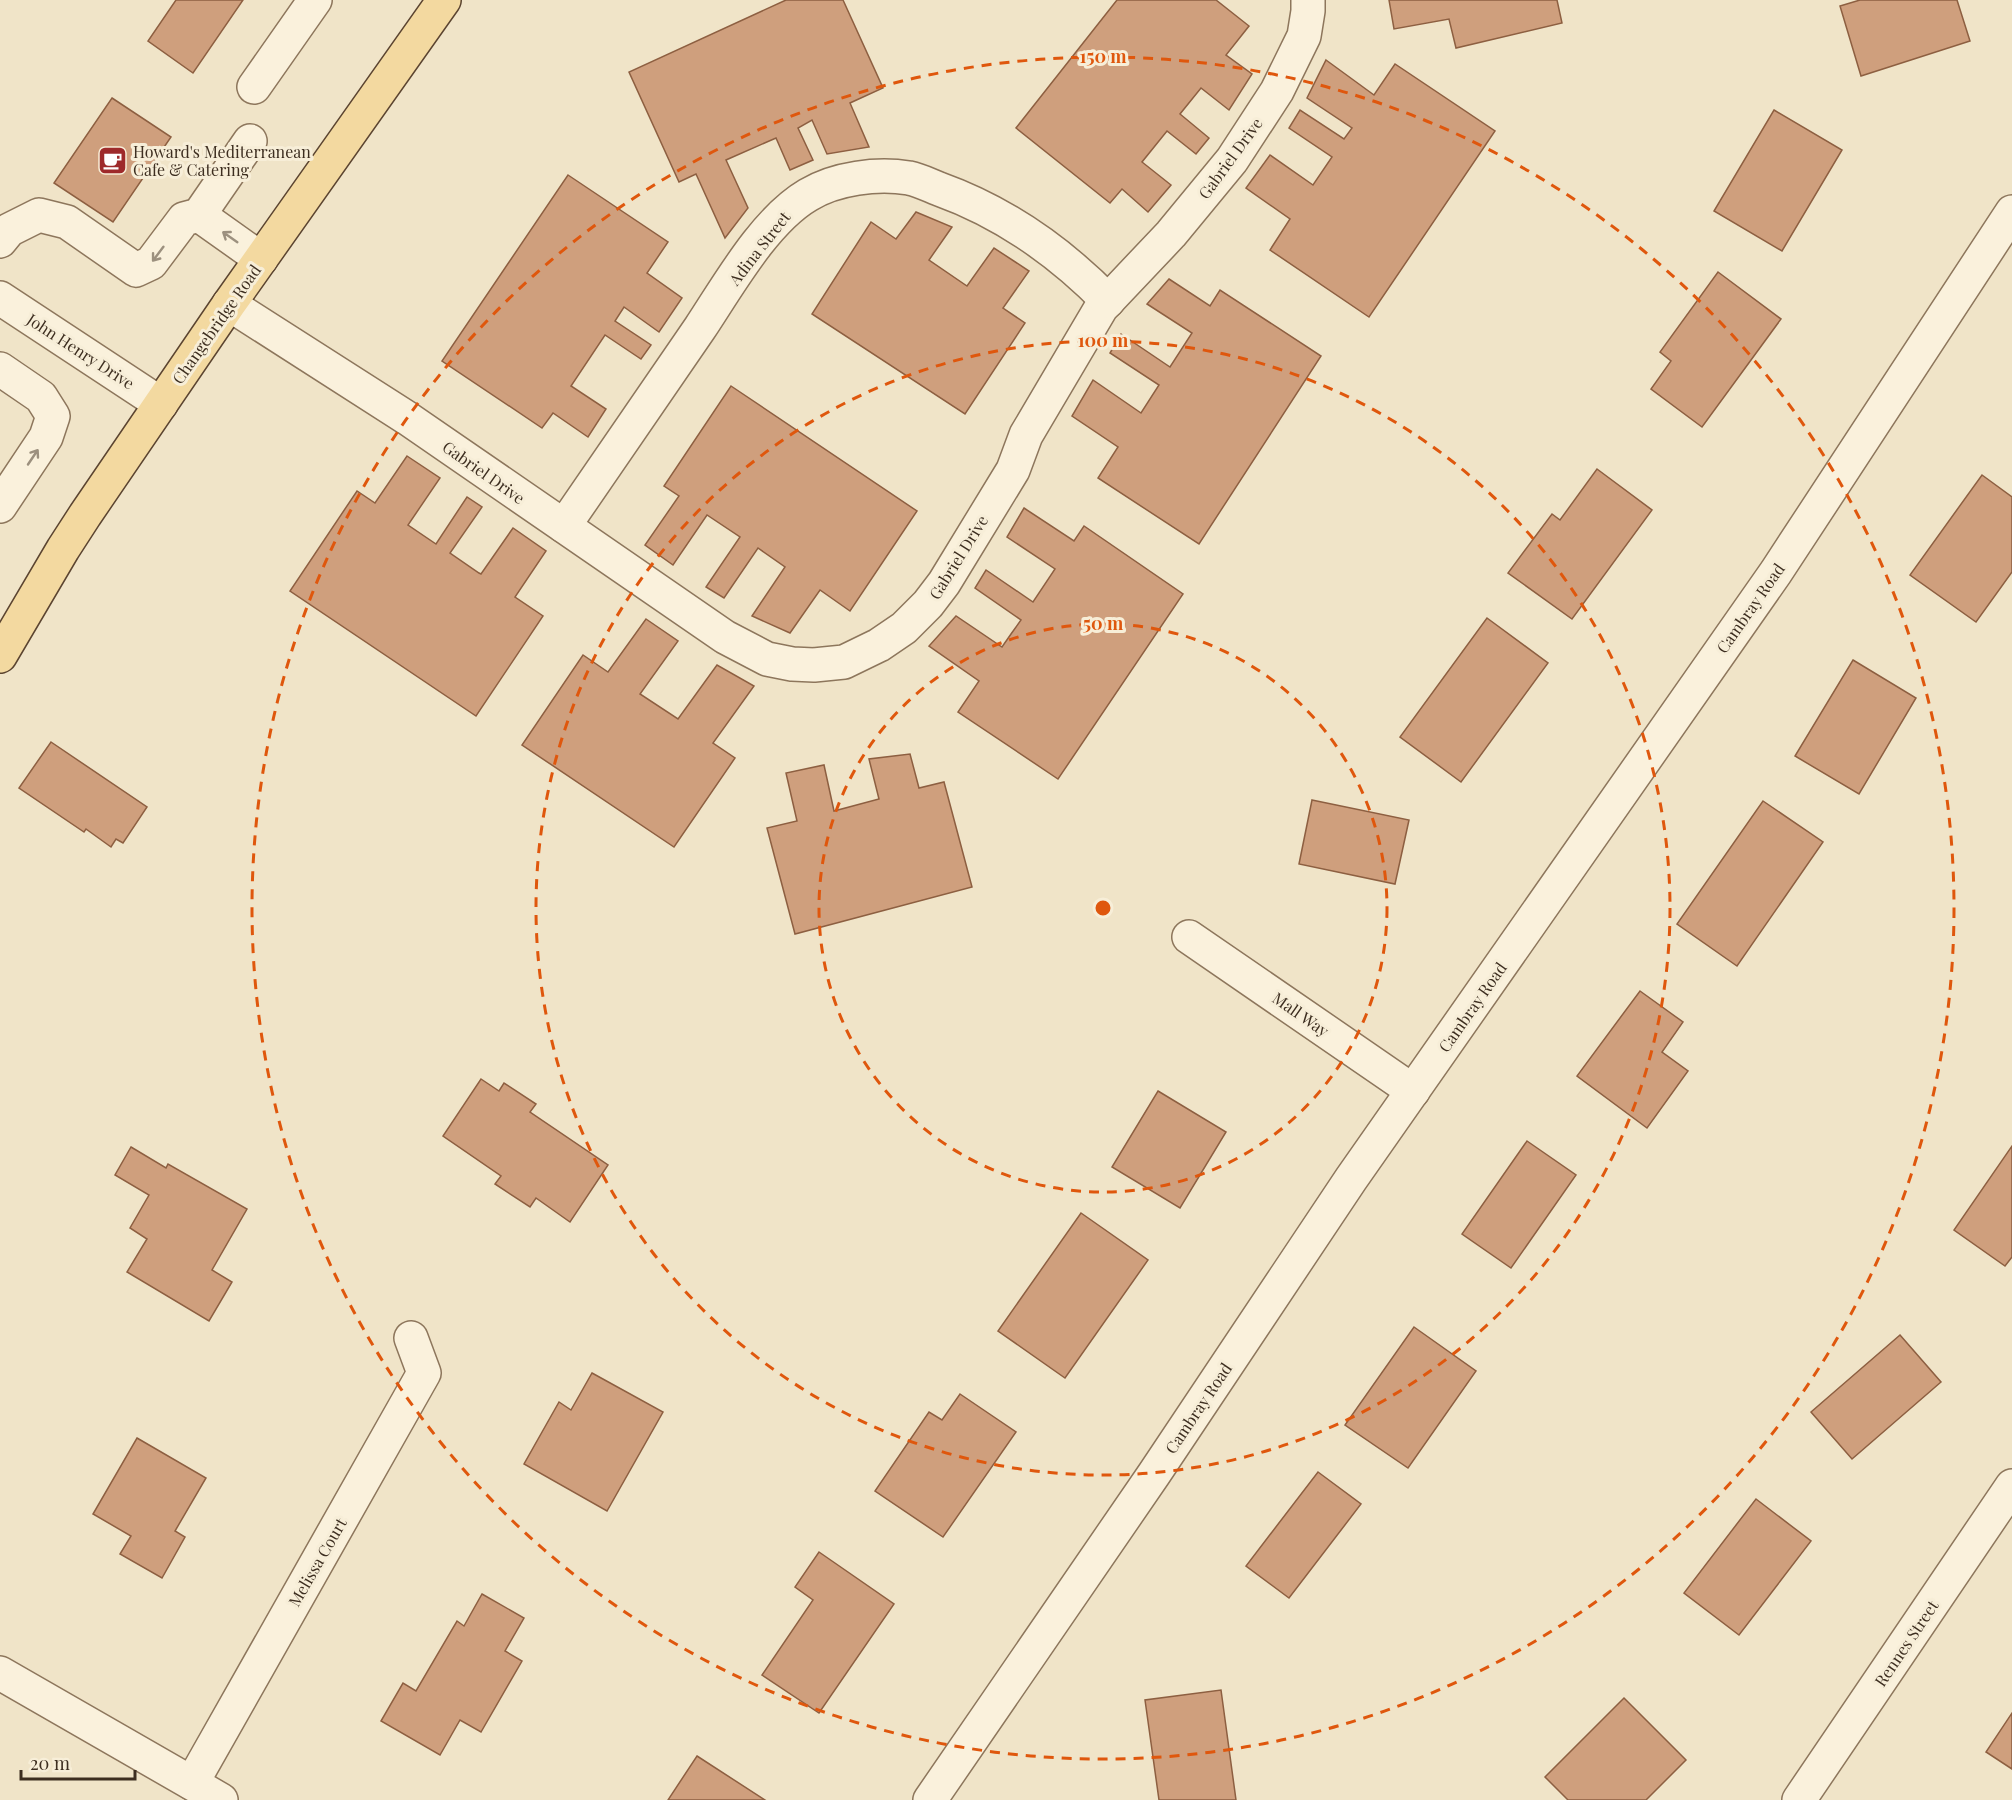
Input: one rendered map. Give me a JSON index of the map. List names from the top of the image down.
{
  "streets": {
    "main road": ["Changebridge Road"],
    "street": [
      "Gabriel Drive",
      "Adina Street",
      "John Henry Drive",
      "Cambray Road",
      "Mall Way",
      "Melissa Court",
      "Rennes Street"
    ]
  },
  "crossings": [
    ["Gabriel Drive", "Adina Street"],
    ["Gabriel Drive", "Changebridge Road"],
    ["Changebridge Road", "John Henry Drive"],
    ["Cambray Road", "Mall Way"]
  ],
  "places": {
    "cafe": ["Howard's Mediterranean Cafe & Catering"]
  },
  "scale_bar": "20 m",
  "rings": ["150 m", "100 m", "50 m"]
}
